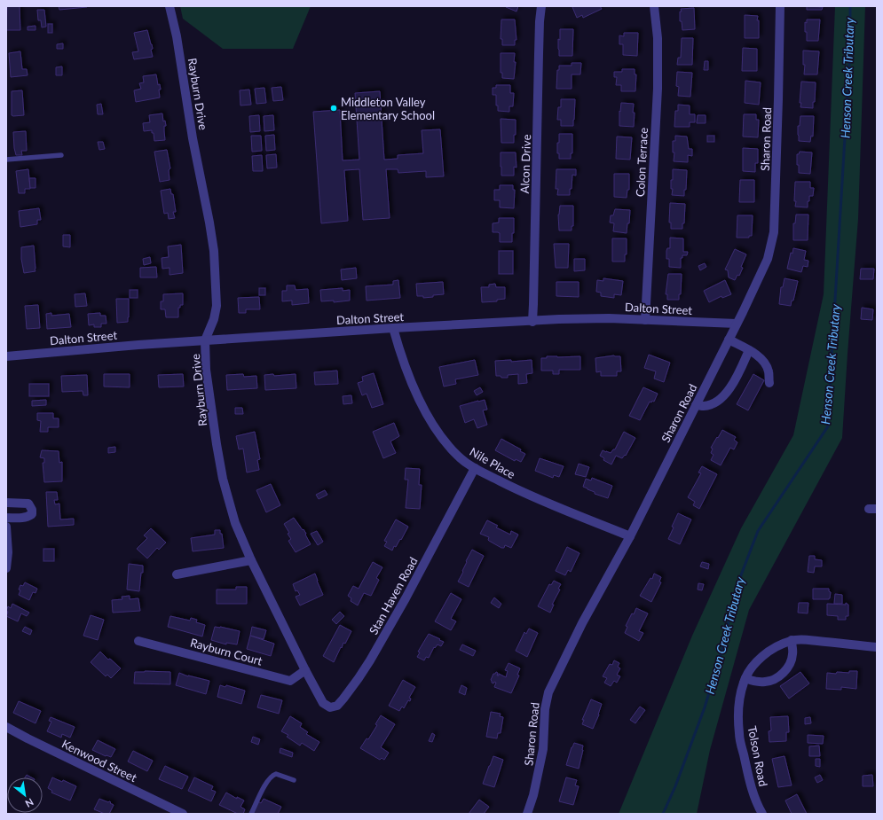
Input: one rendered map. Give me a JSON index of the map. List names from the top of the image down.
{
  "streets": {
    "street": [
      "Rayburn Drive",
      "Sharon Road",
      "Colon Terrace",
      "Alcon Drive",
      "Dalton Street",
      "Nile Place",
      "Stan Haven Road",
      "Rayburn Court",
      "Tolson Road",
      "Kenwood Street"
    ]
  },
  "crossings": [
    ["Rayburn Drive", "Dalton Street"],
    ["Rayburn Drive", "Stan Haven Road"],
    ["Rayburn Drive", "Rayburn Court"],
    ["Sharon Road", "Dalton Street"],
    ["Sharon Road", "Nile Place"],
    ["Colon Terrace", "Dalton Street"],
    ["Alcon Drive", "Dalton Street"],
    ["Dalton Street", "Nile Place"],
    ["Nile Place", "Stan Haven Road"]
  ],
  "water": ["Henson Creek Tributary"],
  "places": ["Middleton Valley Elementary School"],
  "north": "bottom right"
}
